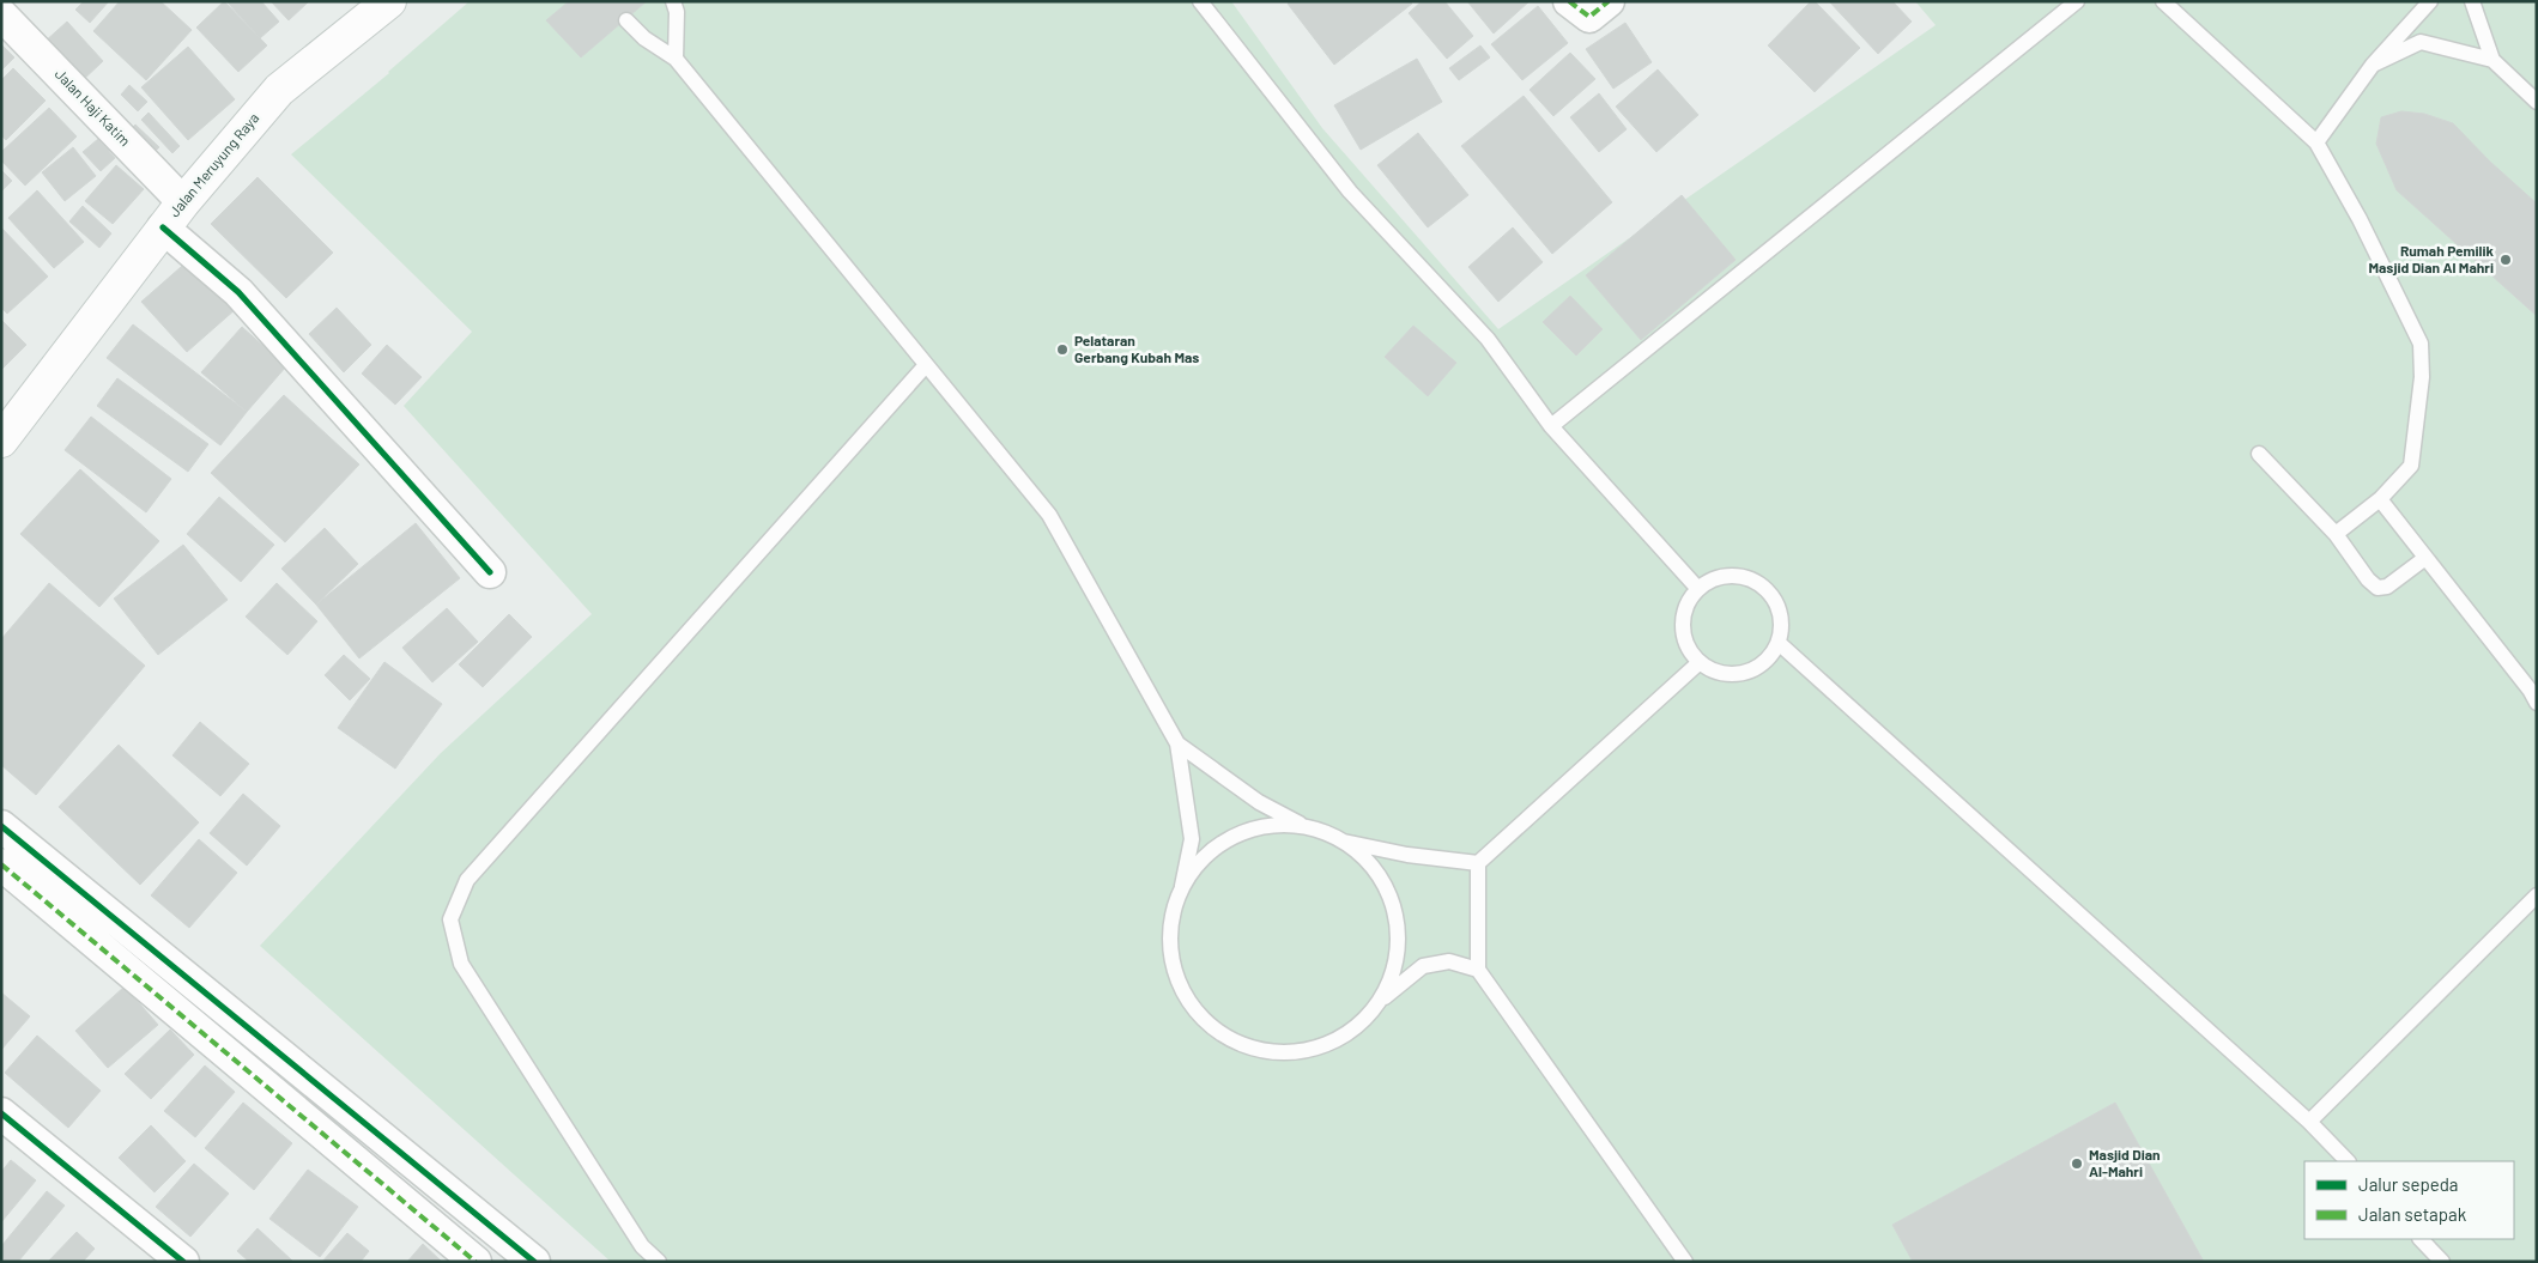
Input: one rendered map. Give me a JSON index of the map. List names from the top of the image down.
{
  "streets": {
    "main road": ["Jalan Meruyung Raya"],
    "street": ["Jalan Haji Katim"]
  },
  "crossings": [
    ["Jalan Haji Katim", "Jalan Meruyung Raya"]
  ],
  "places": ["Rumah Pemilik Masjid Dian Al Mahri", "Pelataran Gerbang Kubah Mas", "Masjid Dian Al-Mahri"],
  "legend": ["Jalur sepeda", "Jalan setapak"]
}
